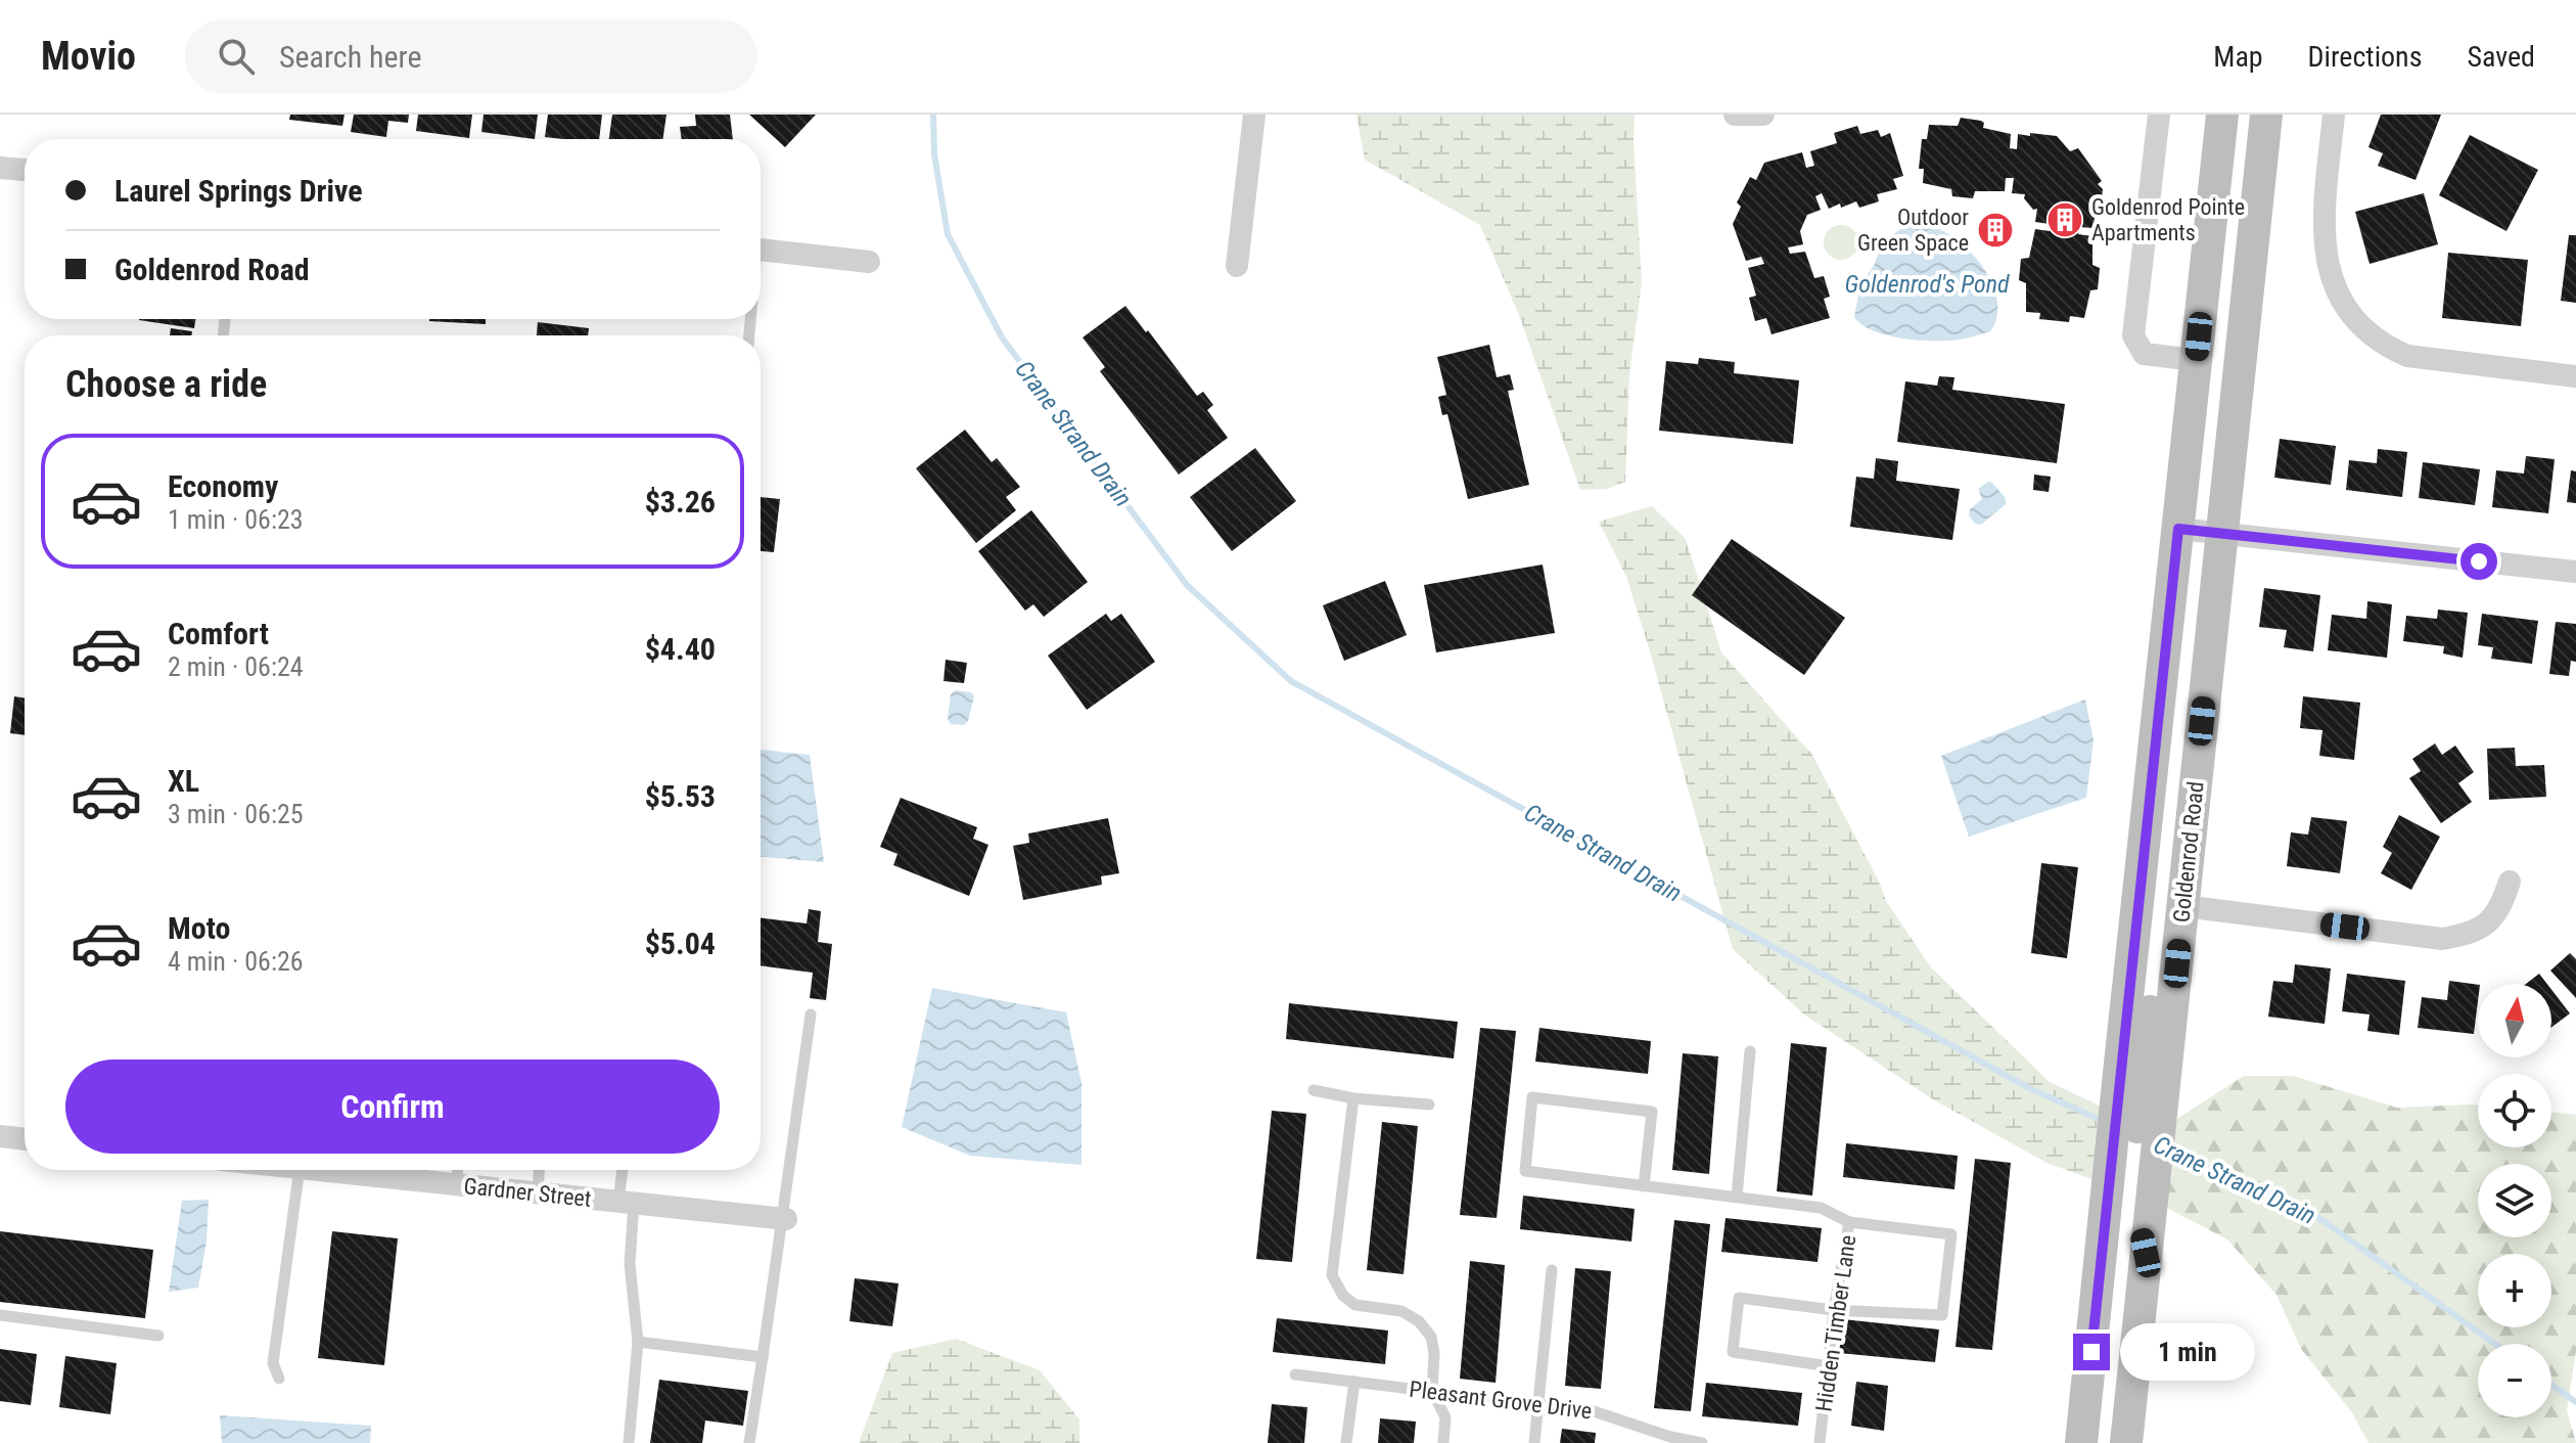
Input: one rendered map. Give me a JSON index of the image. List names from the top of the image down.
{
  "streets": {
    "main road": ["Goldenrod Road"],
    "street": ["Gardner Street"],
    "lane": ["Hidden Timber Lane", "Pleasant Grove Drive"]
  },
  "water": ["Goldenrod's Pond", "Crane Strand Drain"],
  "places": {
    "building": ["Goldenrod Pointe Apartments", "Outdoor Green Space"]
  },
  "north": "top",
  "page": {
    "header": "Movio",
    "search": "Search here",
    "nav": ["Map", "Directions", "Saved"],
    "banner": ["Laurel Springs Drive", "Goldenrod Road"],
    "heading": "Choose a ride",
    "list": [
      {
        "name": "Economy",
        "note": "1 min · 06:23",
        "value": "$3.26"
      },
      {
        "name": "Comfort",
        "note": "2 min · 06:24",
        "value": "$4.40"
      },
      {
        "name": "XL",
        "note": "3 min · 06:25",
        "value": "$5.53"
      },
      {
        "name": "Moto",
        "note": "4 min · 06:26",
        "value": "$5.04"
      }
    ],
    "map_buttons": ["+", "−"],
    "buttons": "Confirm",
    "bubble": "1 min"
  }
}
